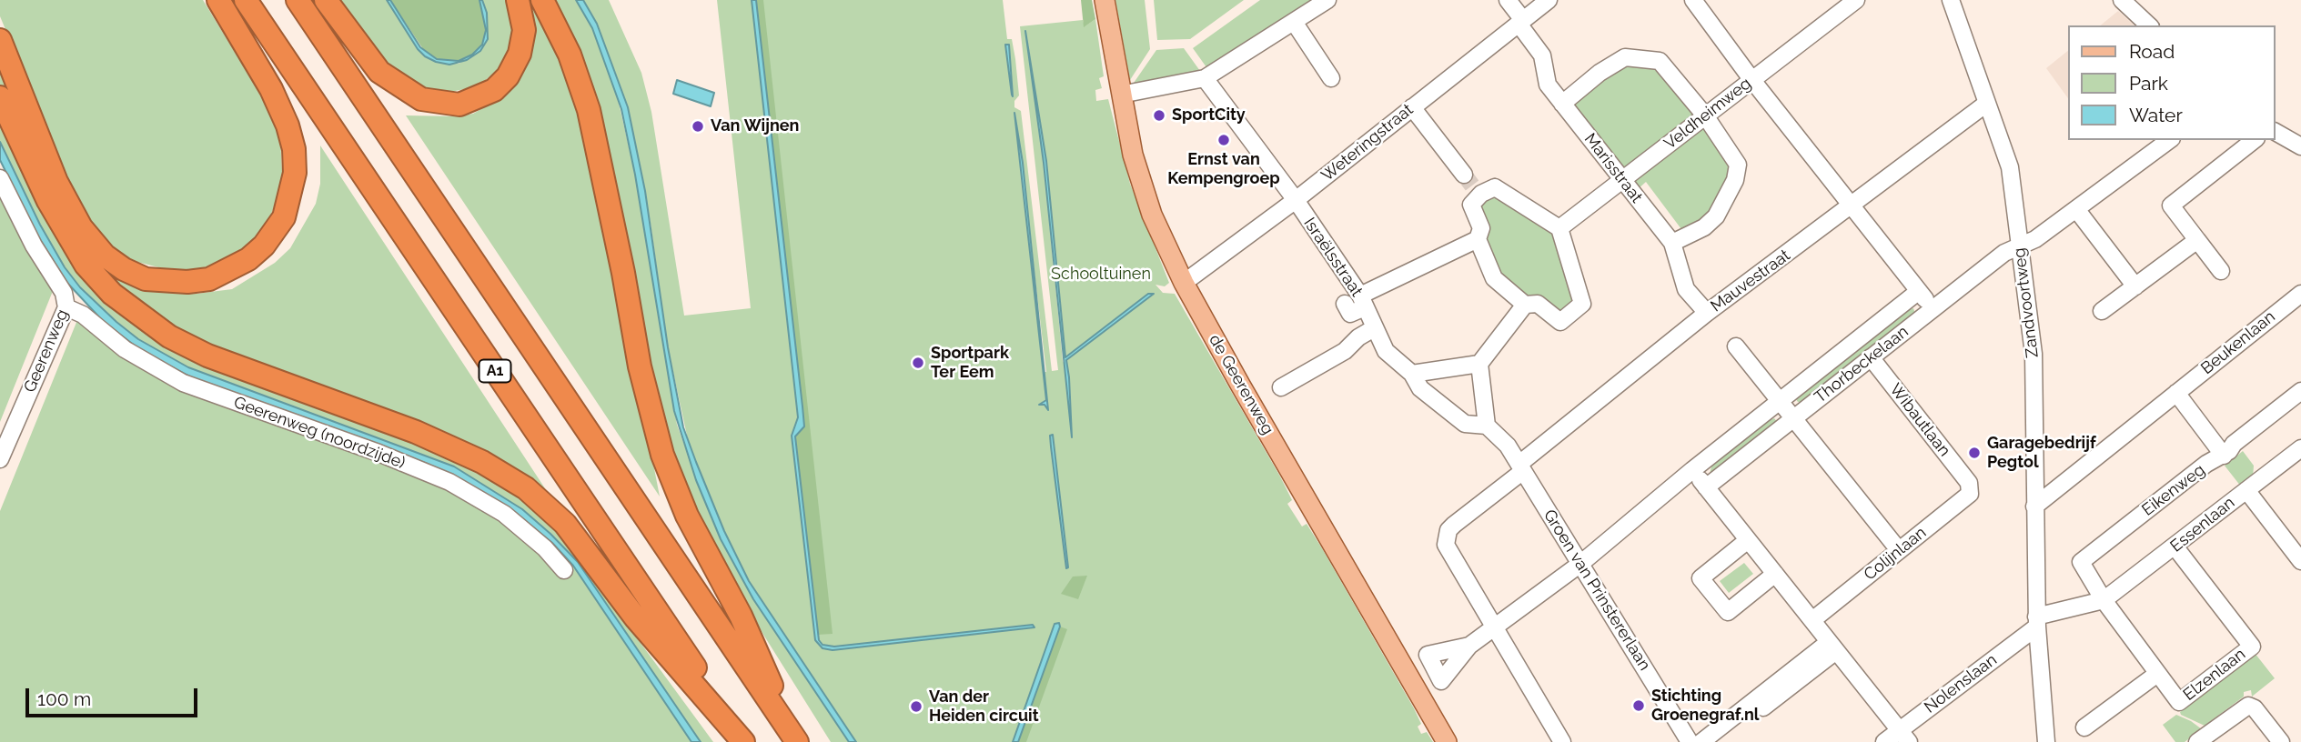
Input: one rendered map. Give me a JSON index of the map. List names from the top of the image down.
{
  "streets": {
    "highway": ["A1"],
    "main road": ["de Geerenweg"],
    "street": [
      "Veldheimweg",
      "Weteringstraat",
      "Marisstraat",
      "Israëlsstraat",
      "Mauvestraat",
      "Zandvoortweg",
      "Beukenlaan",
      "Geerenweg",
      "Thorbeckelaan",
      "Wibautlaan",
      "Geerenweg (noordzijde)",
      "Eikenweg",
      "Essenlaan",
      "Colijnlaan",
      "Groen van Prinstererlaan",
      "Elzenlaan",
      "Nolenslaan"
    ]
  },
  "crossings": [
    ["Veldheimweg", "Marisstraat"],
    ["Weteringstraat", "Marisstraat"],
    ["Weteringstraat", "Israëlsstraat"],
    ["Weteringstraat", "de Geerenweg"],
    ["Marisstraat", "Mauvestraat"],
    ["Israëlsstraat", "Mauvestraat"],
    ["Israëlsstraat", "Groen van Prinstererlaan"],
    ["Mauvestraat", "Zandvoortweg"],
    ["Mauvestraat", "Thorbeckelaan"],
    ["Mauvestraat", "Groen van Prinstererlaan"],
    ["Zandvoortweg", "Beukenlaan"],
    ["Zandvoortweg", "Thorbeckelaan"],
    ["Zandvoortweg", "Nolenslaan"],
    ["Geerenweg", "Geerenweg (noordzijde)"],
    ["Thorbeckelaan", "Wibautlaan"],
    ["Thorbeckelaan", "Groen van Prinstererlaan"],
    ["Wibautlaan", "Colijnlaan"],
    ["Eikenweg", "Essenlaan"],
    ["Eikenweg", "Elzenlaan"],
    ["Essenlaan", "Elzenlaan"]
  ],
  "parks": ["Schooltuinen"],
  "places": [
    "SportCity",
    "Van Wijnen",
    "Ernst van Kempengroep",
    "Sportpark Ter Eem",
    "Garagebedrijf Pegtol",
    "Stichting Groenegraf.nl",
    "Van der Heiden circuit"
  ],
  "legend": ["Road", "Park", "Water"],
  "scale_bar": "100 m"
}
